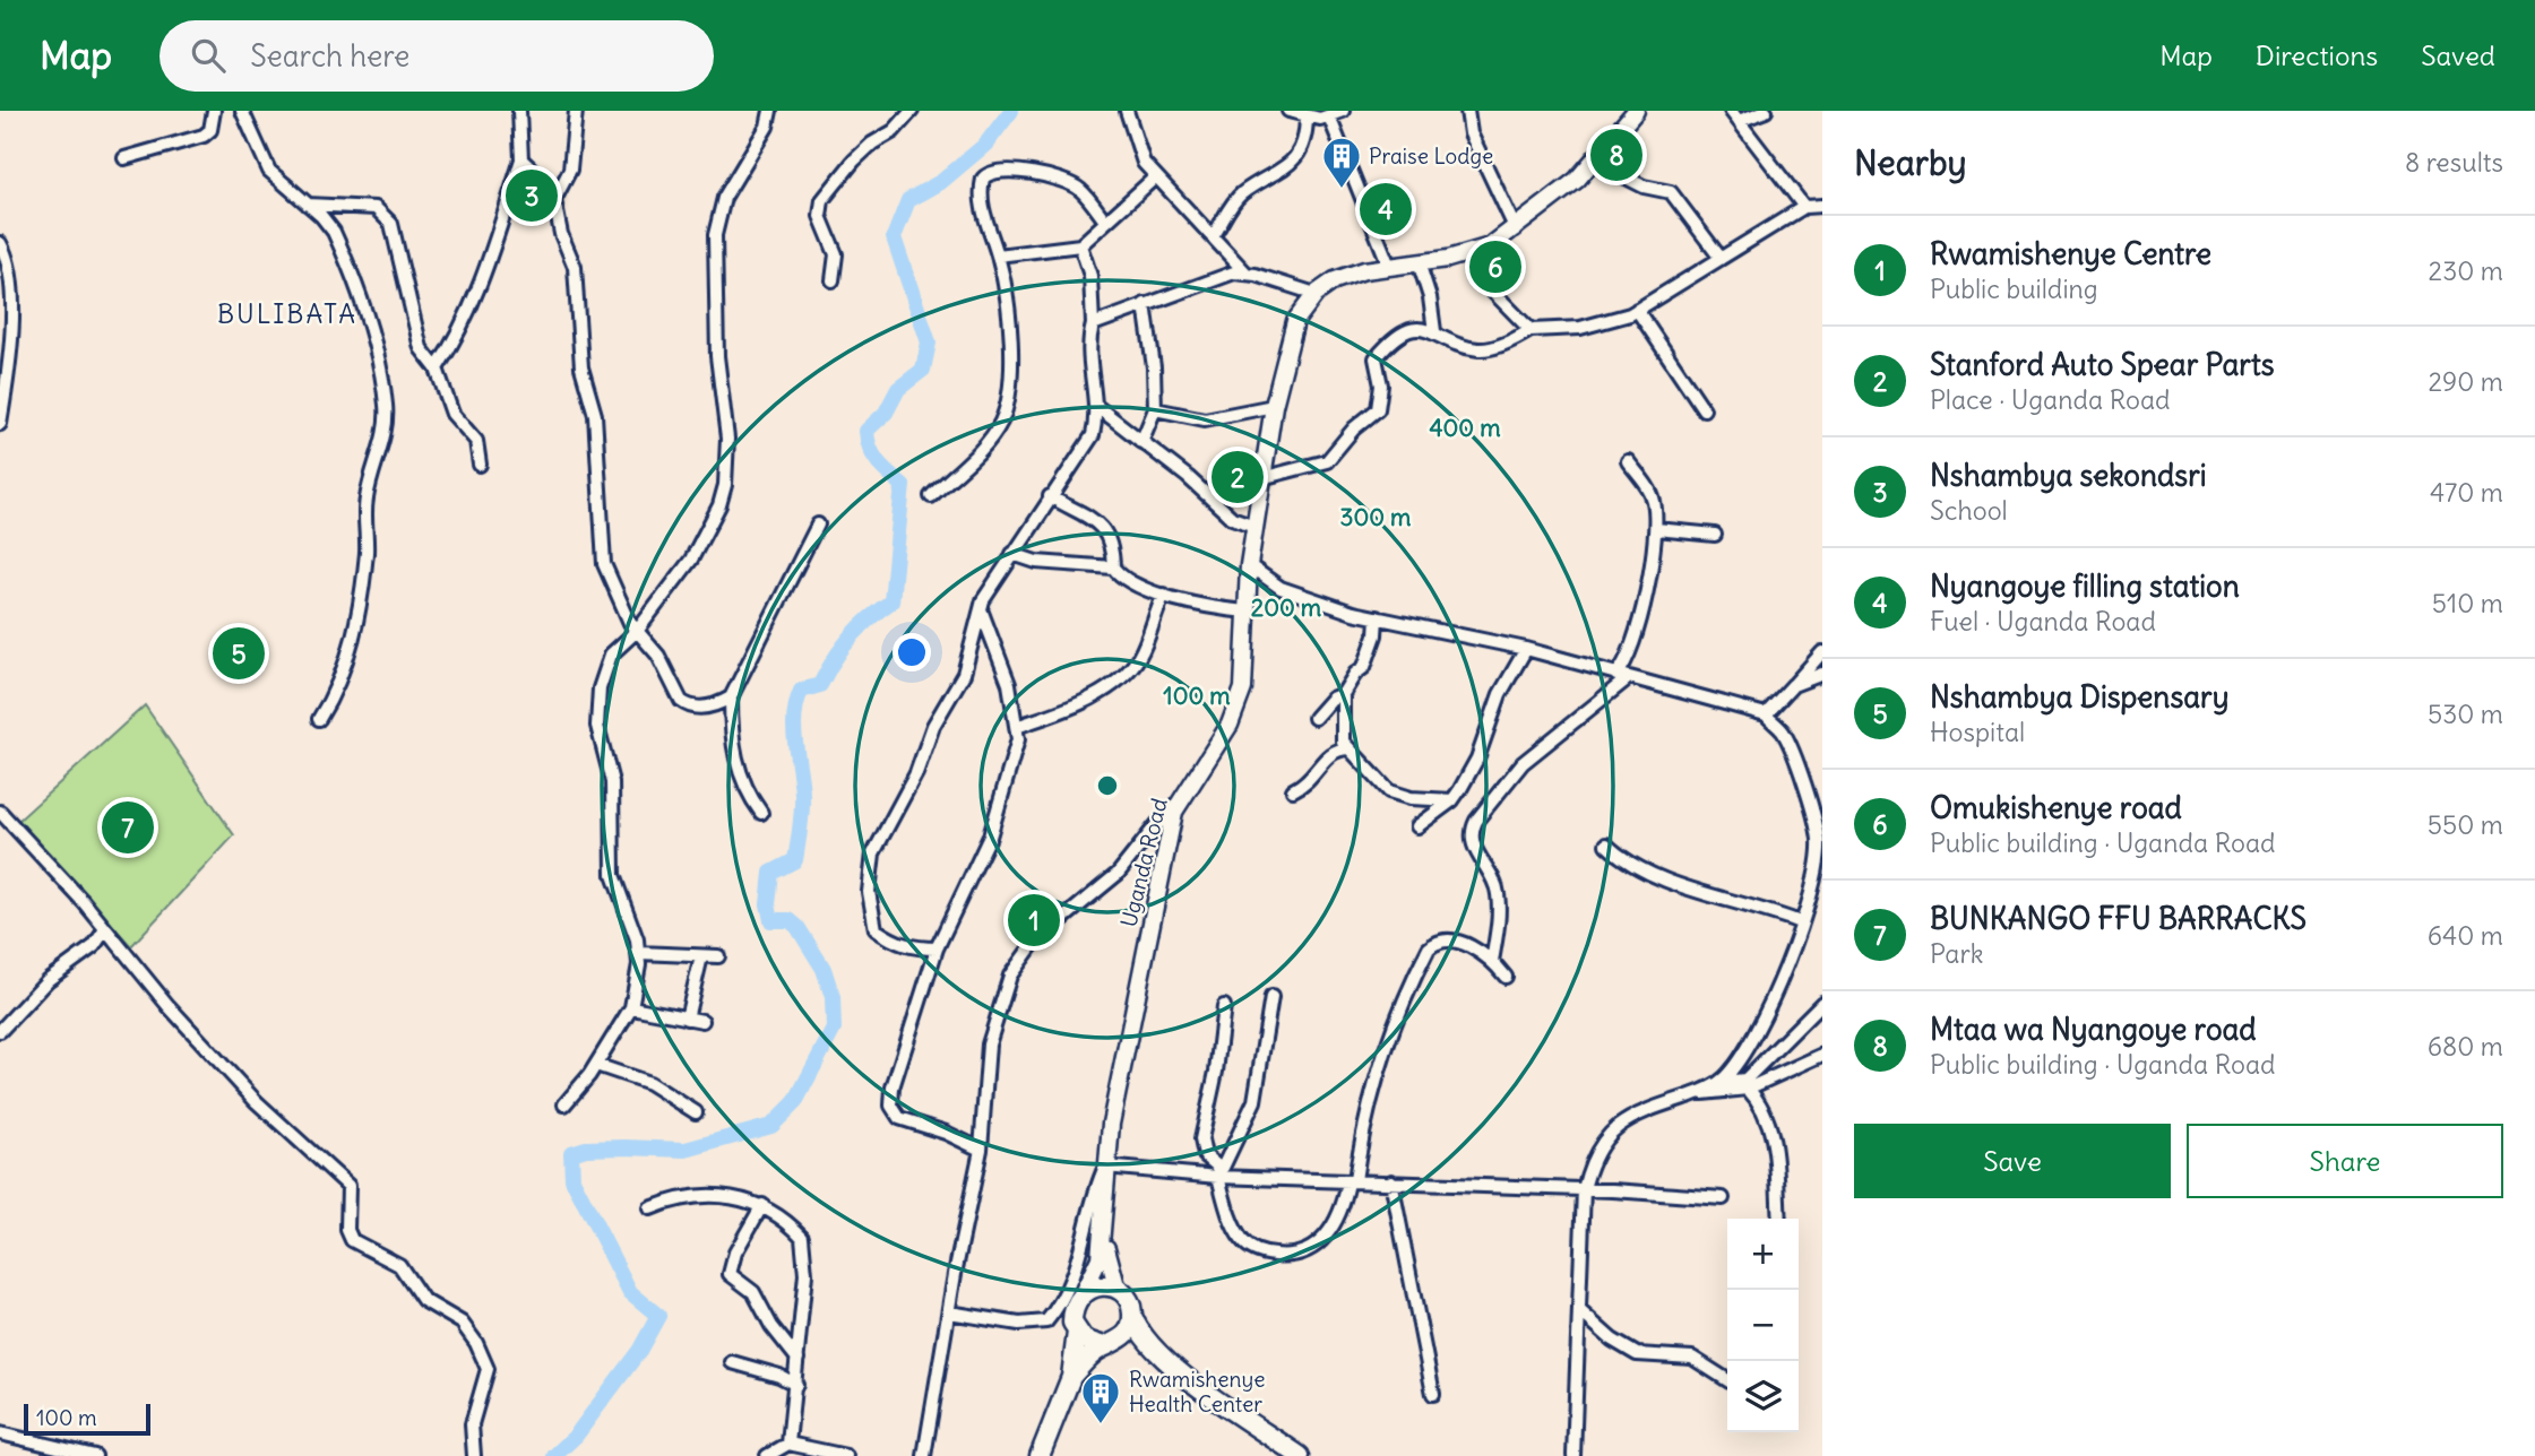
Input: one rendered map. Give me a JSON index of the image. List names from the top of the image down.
{
  "streets": {
    "main road": ["Uganda Road"]
  },
  "districts": ["BULIBATA"],
  "places": {
    "building": ["Praise Lodge", "Rwamishenye Health Center"]
  },
  "scale_bar": "100 m",
  "page": {
    "header": "Map",
    "search": "Search here",
    "nav": ["Map", "Directions", "Saved"],
    "heading": ["Nearby", "8 results"],
    "pins": [
      "8",
      "3",
      "4",
      "6",
      "2",
      "5",
      "7",
      "1"
    ],
    "list": [
      {
        "mark": "1",
        "name": "Rwamishenye Centre",
        "note": "Public building",
        "value": "230 m"
      },
      {
        "mark": "2",
        "name": "Stanford Auto Spear Parts",
        "note": "Place · Uganda Road",
        "value": "290 m"
      },
      {
        "mark": "3",
        "name": "Nshambya sekondsri",
        "note": "School",
        "value": "470 m"
      },
      {
        "mark": "4",
        "name": "Nyangoye filling station",
        "note": "Fuel · Uganda Road",
        "value": "510 m"
      },
      {
        "mark": "5",
        "name": "Nshambya Dispensary",
        "note": "Hospital",
        "value": "530 m"
      },
      {
        "mark": "6",
        "name": "Omukishenye road",
        "note": "Public building · Uganda Road",
        "value": "550 m"
      },
      {
        "mark": "7",
        "name": "BUNKANGO FFU BARRACKS",
        "note": "Park",
        "value": "640 m"
      },
      {
        "mark": "8",
        "name": "Mtaa wa Nyangoye road",
        "note": "Public building · Uganda Road",
        "value": "680 m"
      }
    ],
    "buttons": ["Save", "Share"],
    "map_buttons": ["+", "−"],
    "scale": "100 m"
  },
  "rings": [
    "400 m",
    "300 m",
    "200 m",
    "100 m"
  ]
}
